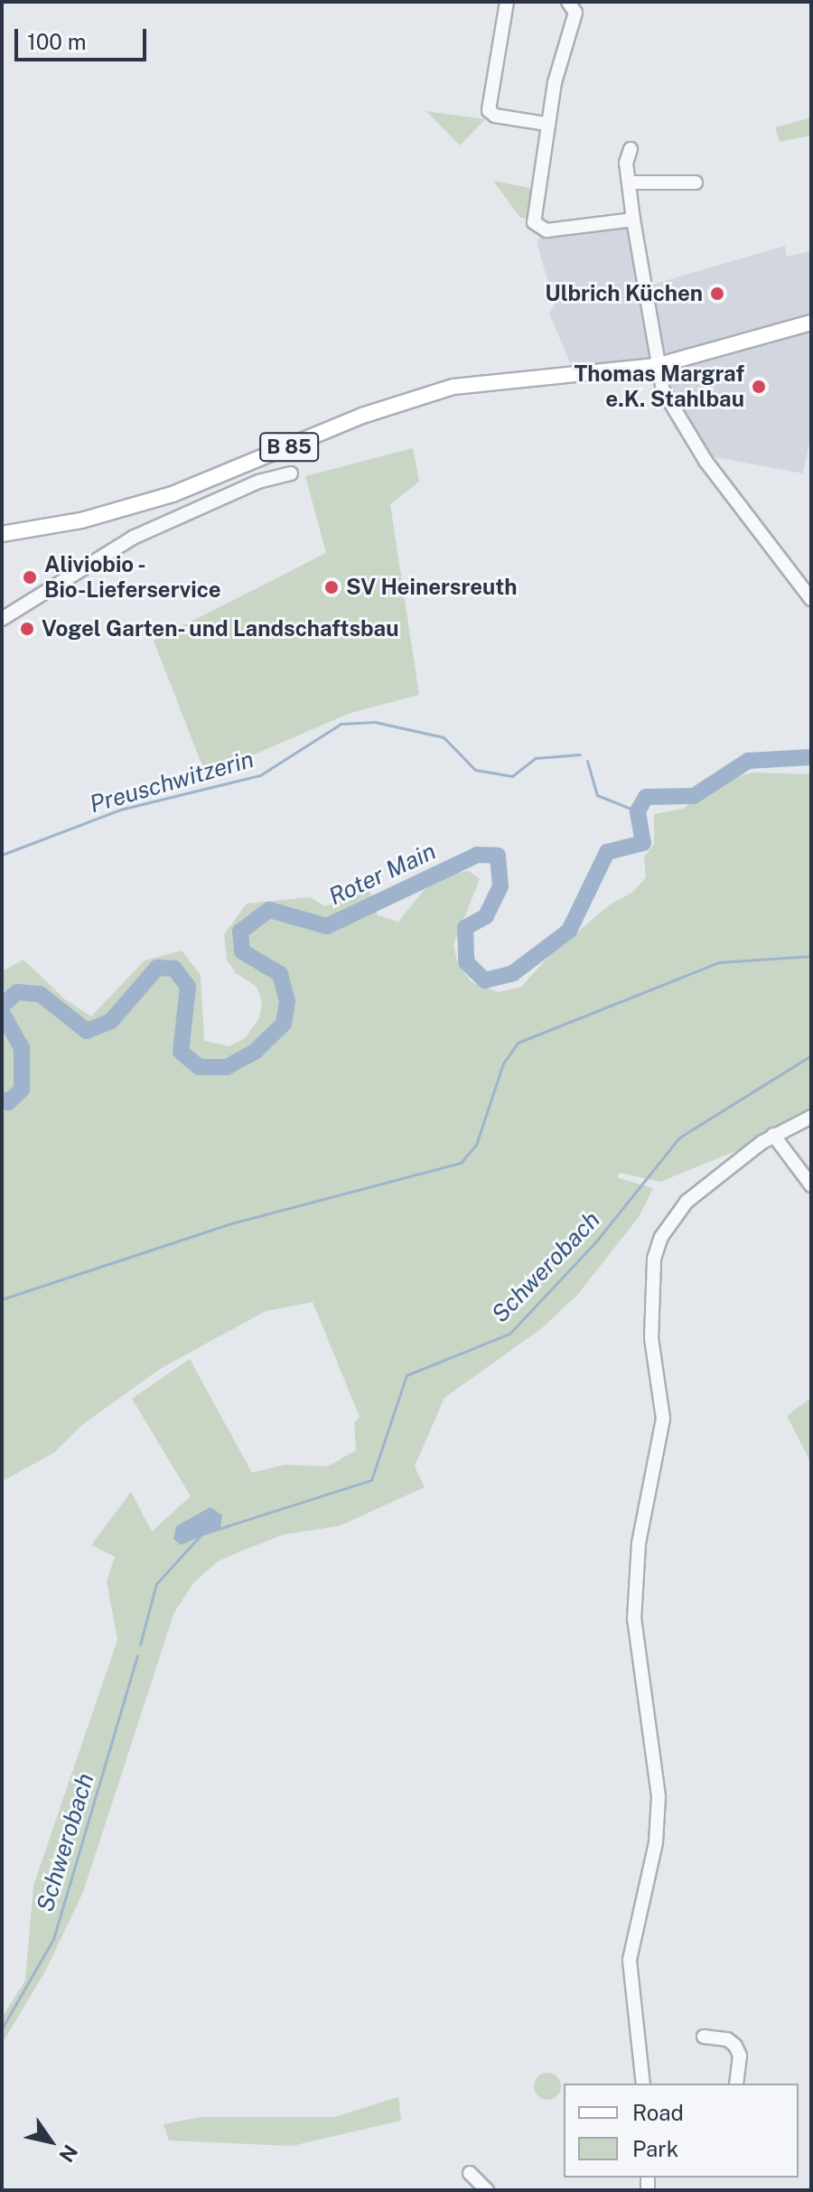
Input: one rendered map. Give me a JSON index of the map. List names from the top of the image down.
{
  "streets": {
    "main road": ["B 85"]
  },
  "water": ["Preuschwitzerin", "Roter Main", "Schwerobach"],
  "places": [
    "Ulbrich Küchen",
    "Thomas Margraf e.K. Stahlbau",
    "Aliviobio - Bio-Lieferservice",
    "SV Heinersreuth",
    "Vogel Garten- und Landschaftsbau"
  ],
  "legend": ["Road", "Park"],
  "scale_bar": "100 m",
  "north": "bottom right"
}
